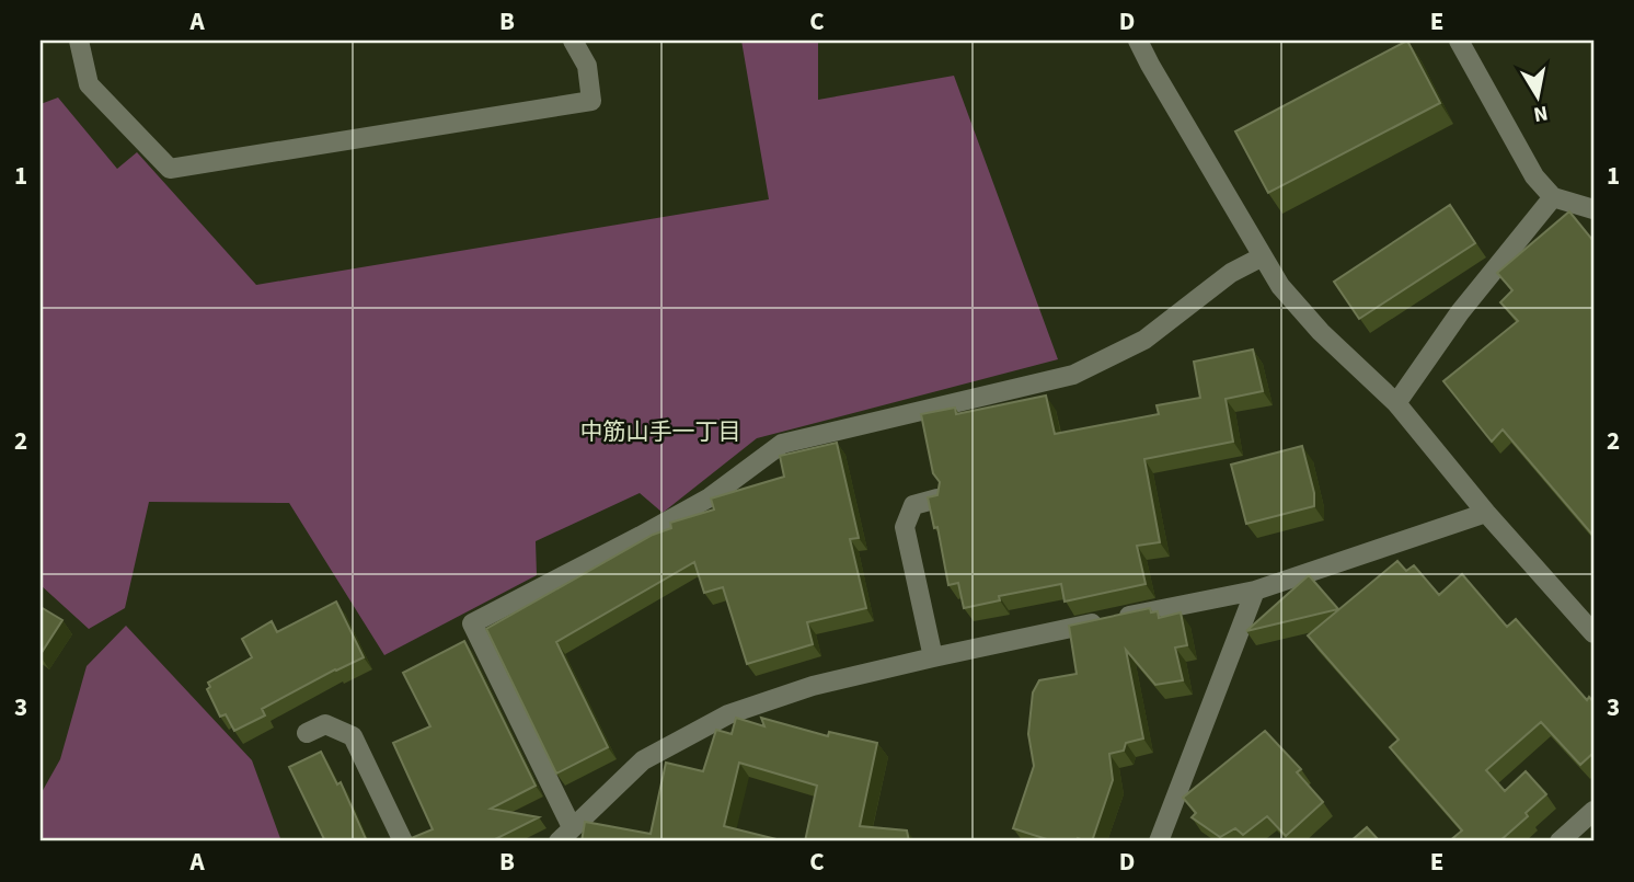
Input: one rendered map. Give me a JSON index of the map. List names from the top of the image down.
{
  "districts": ["中筋山手一丁目"],
  "north": "bottom",
  "grid": {
    "columns": [
      "A",
      "B",
      "C",
      "D",
      "E"
    ],
    "rows": ["1", "2", "3"]
  }
}
